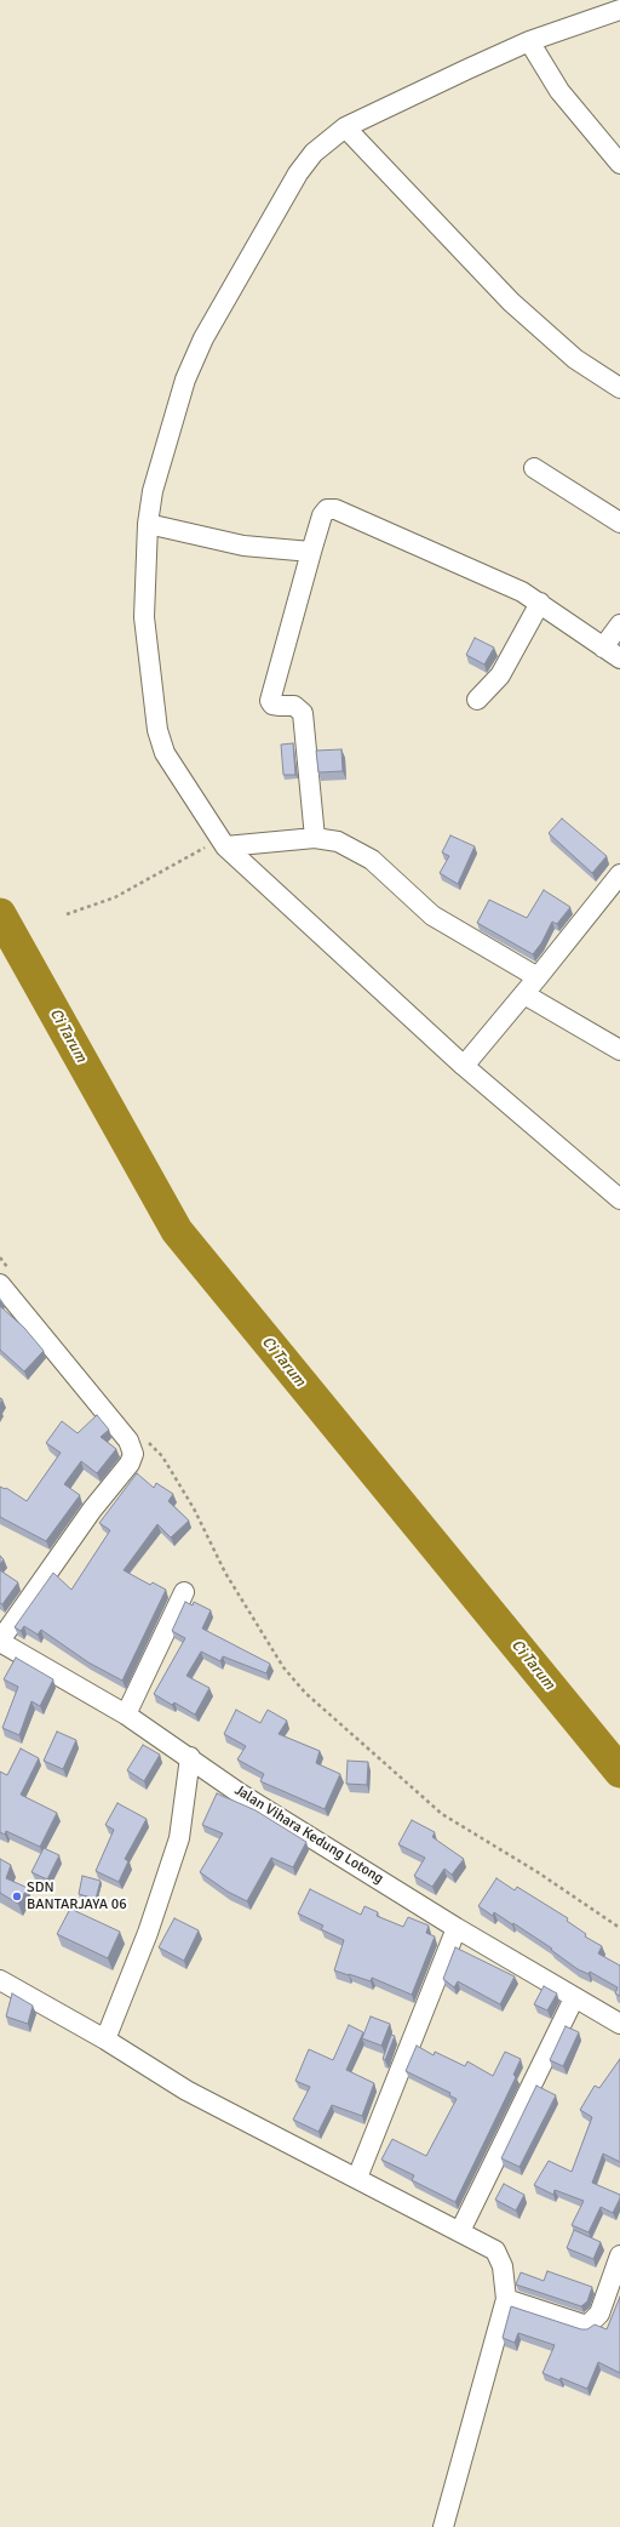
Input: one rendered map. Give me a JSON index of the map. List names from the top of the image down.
{
  "streets": {
    "street": ["Jalan Vihara Kedung Lotong"]
  },
  "water": ["Ci Tarum"],
  "places": ["SDN BANTARJAYA 06"]
}
